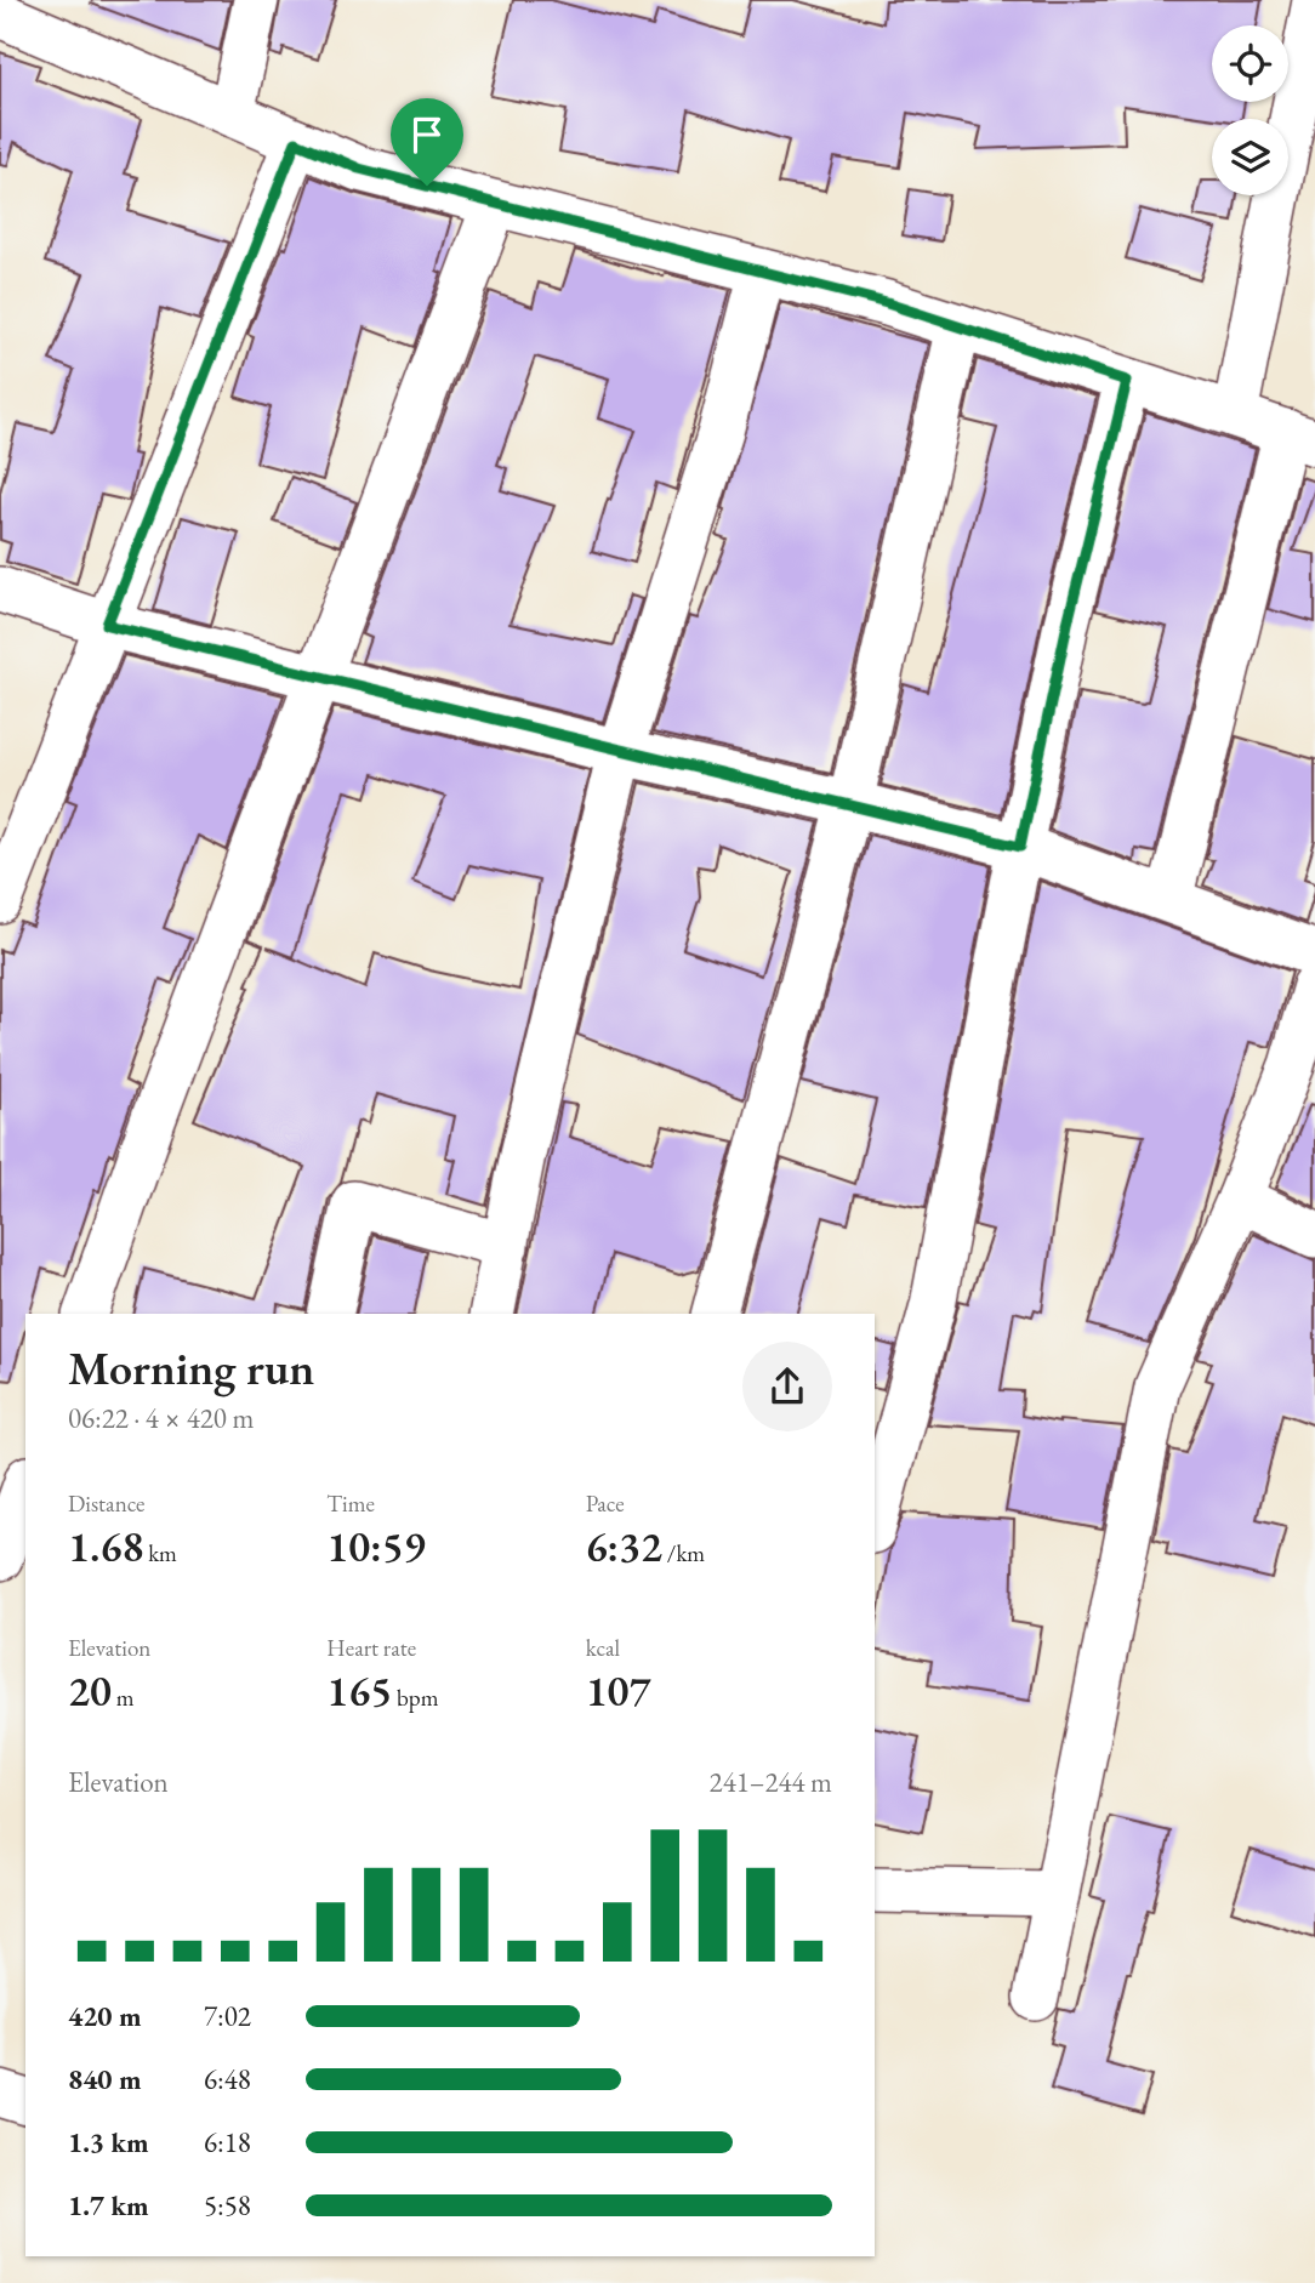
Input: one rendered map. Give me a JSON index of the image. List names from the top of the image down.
{
  "page": {
    "heading": ["Morning run", "06:22 · 4 × 420 m"],
    "stats": [
      ["Distance", "1.68 km"],
      ["Time", "10:59"],
      ["Pace", "6:32 /km"],
      ["Elevation", "20 m"],
      ["Heart rate", "165 bpm"],
      ["kcal", "107"]
    ],
    "chart": ["Elevation", "241–244 m"],
    "list": [
      {
        "name": "420 m",
        "note": "7:02"
      },
      {
        "name": "840 m",
        "note": "6:48"
      },
      {
        "name": "1.3 km",
        "note": "6:18"
      },
      {
        "name": "1.7 km",
        "note": "5:58"
      }
    ]
  }
}
